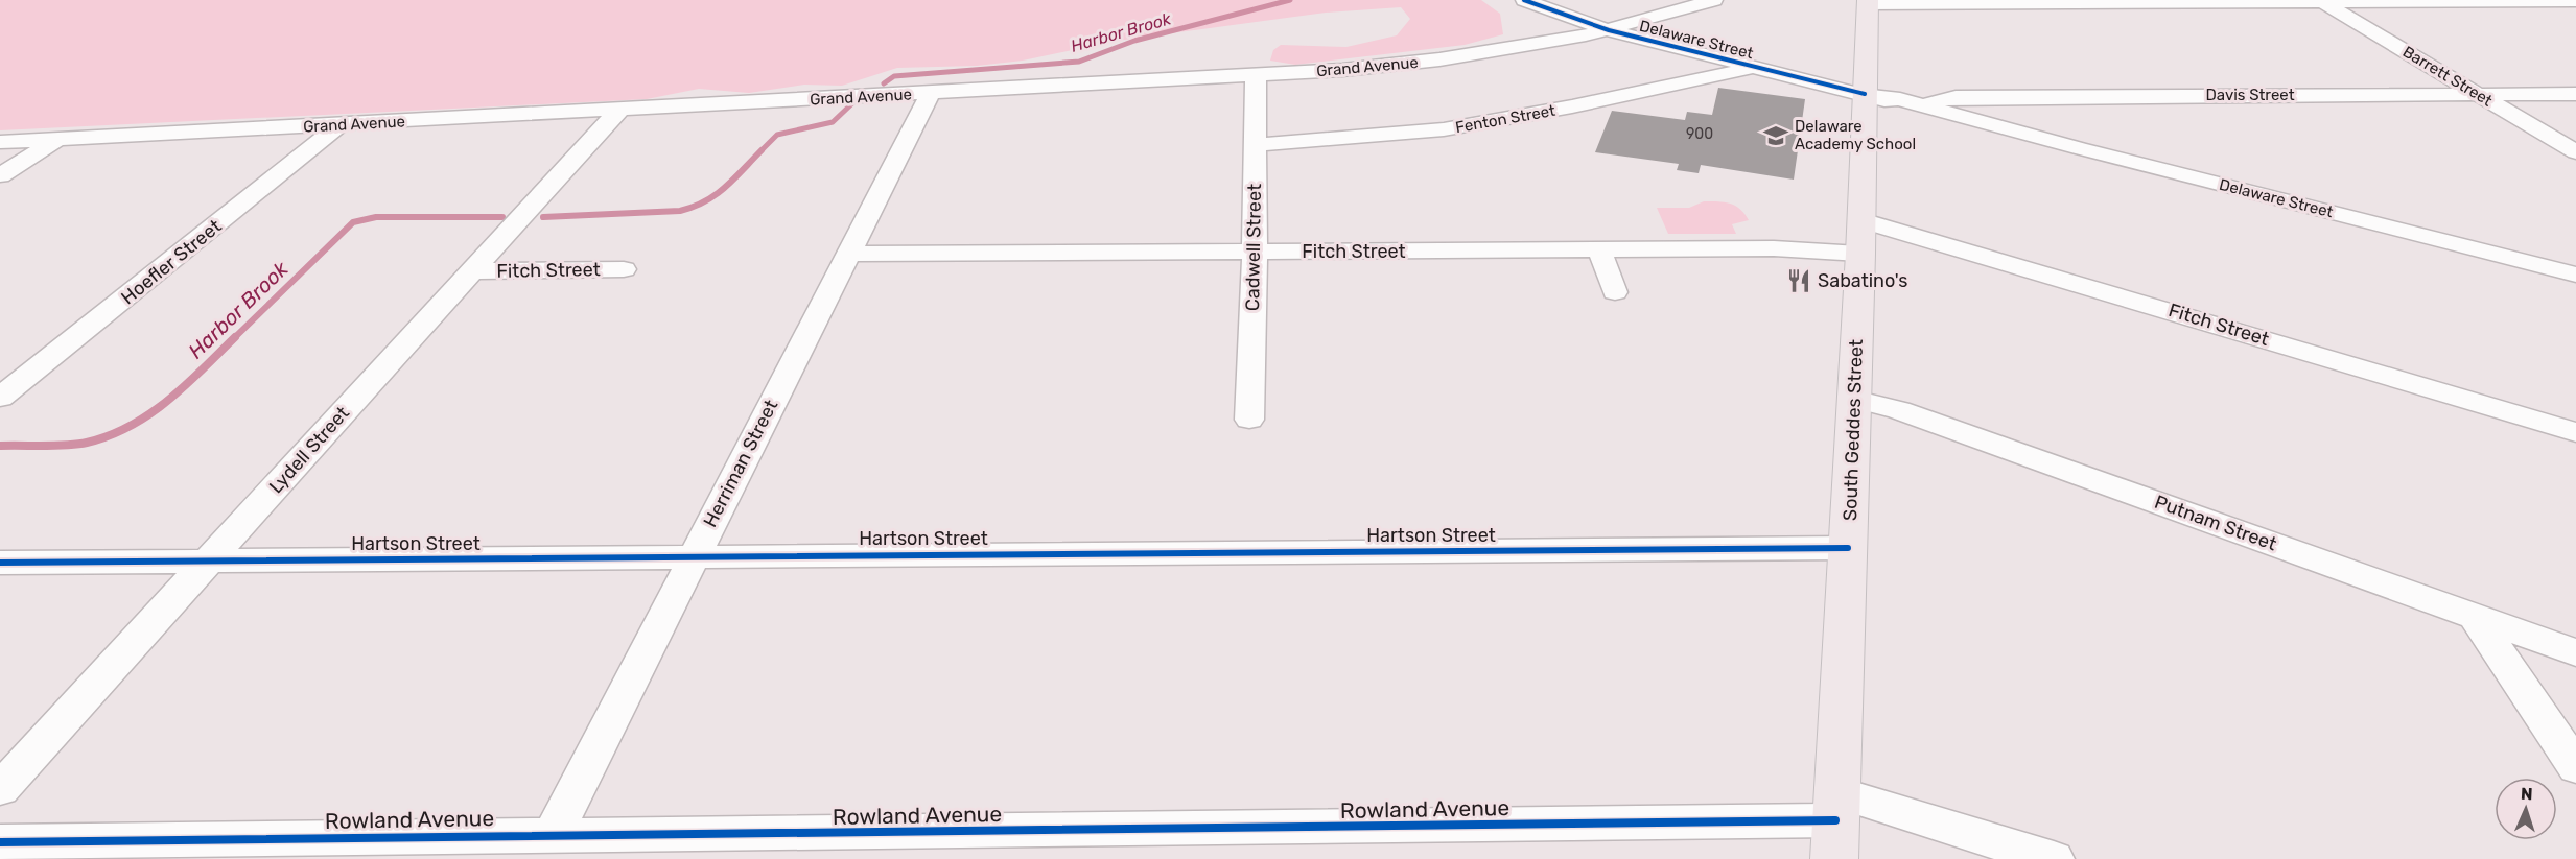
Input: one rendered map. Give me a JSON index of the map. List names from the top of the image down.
{
  "streets": {
    "main road": ["South Geddes Street"],
    "street": [
      "Delaware Street",
      "Grand Avenue",
      "Barrett Street",
      "Davis Street",
      "Fenton Street",
      "Cadwell Street",
      "Fitch Street",
      "Hoefler Street",
      "Lydell Street",
      "Herriman Street",
      "Putnam Street",
      "Hartson Street",
      "Rowland Avenue"
    ]
  },
  "crossings": [
    ["Delaware Street", "Grand Avenue"],
    ["Delaware Street", "Davis Street"],
    ["Delaware Street", "Fenton Street"],
    ["Delaware Street", "South Geddes Street"],
    ["Grand Avenue", "Cadwell Street"],
    ["Grand Avenue", "Hoefler Street"],
    ["Grand Avenue", "Lydell Street"],
    ["Grand Avenue", "Herriman Street"],
    ["Barrett Street", "Davis Street"],
    ["Fenton Street", "Cadwell Street"],
    ["Cadwell Street", "Fitch Street"],
    ["Fitch Street", "South Geddes Street"],
    ["Fitch Street", "Lydell Street"],
    ["Fitch Street", "Herriman Street"],
    ["South Geddes Street", "Putnam Street"],
    ["South Geddes Street", "Hartson Street"],
    ["South Geddes Street", "Rowland Avenue"],
    ["Lydell Street", "Hartson Street"],
    ["Herriman Street", "Hartson Street"],
    ["Herriman Street", "Rowland Avenue"]
  ],
  "water": ["Harbor Brook"],
  "places": {
    "school or university": ["Delaware Academy School"],
    "restaurant": ["Sabatino's"]
  },
  "house_numbers": ["900"],
  "north": "top"
}
